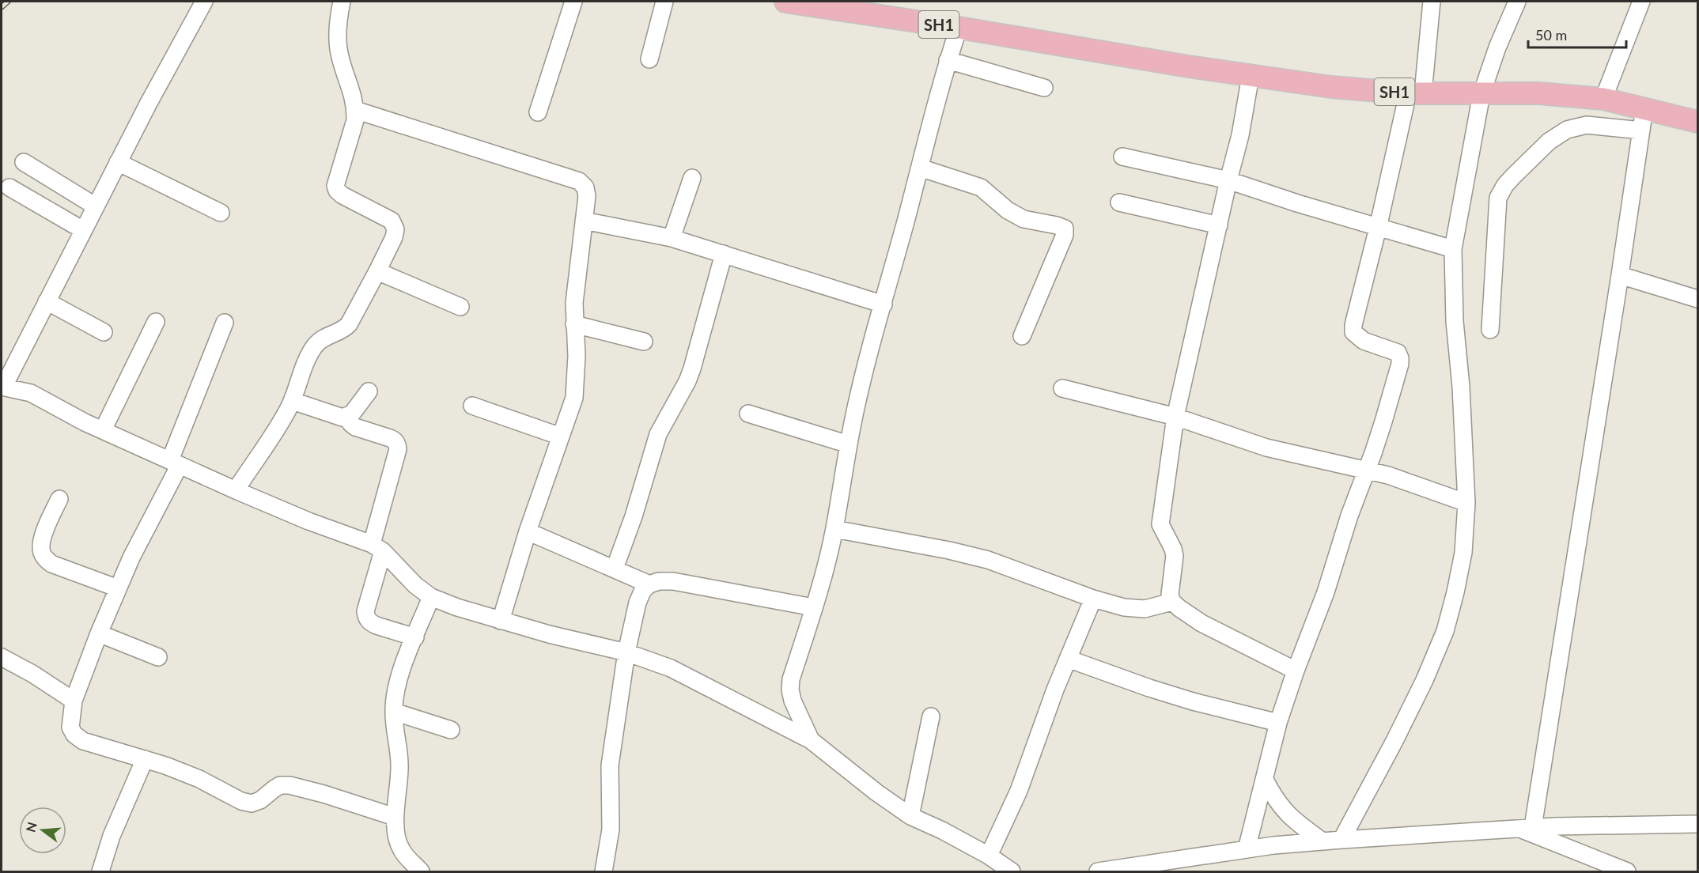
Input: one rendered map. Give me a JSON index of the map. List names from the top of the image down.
{
  "streets": {
    "main road": ["SH1"]
  },
  "scale_bar": "50 m",
  "north": "left"
}
